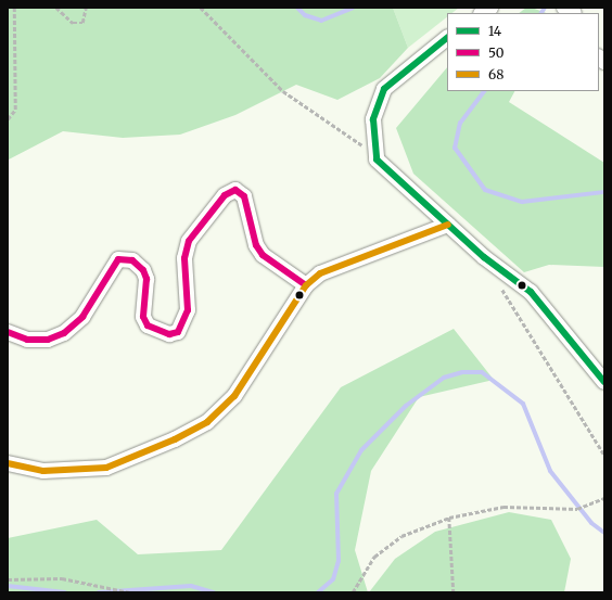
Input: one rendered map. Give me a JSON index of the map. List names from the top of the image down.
{
  "lines": ["transit line 14", "transit line 50", "transit line 68"],
  "legend": ["14", "50", "68"]
}
